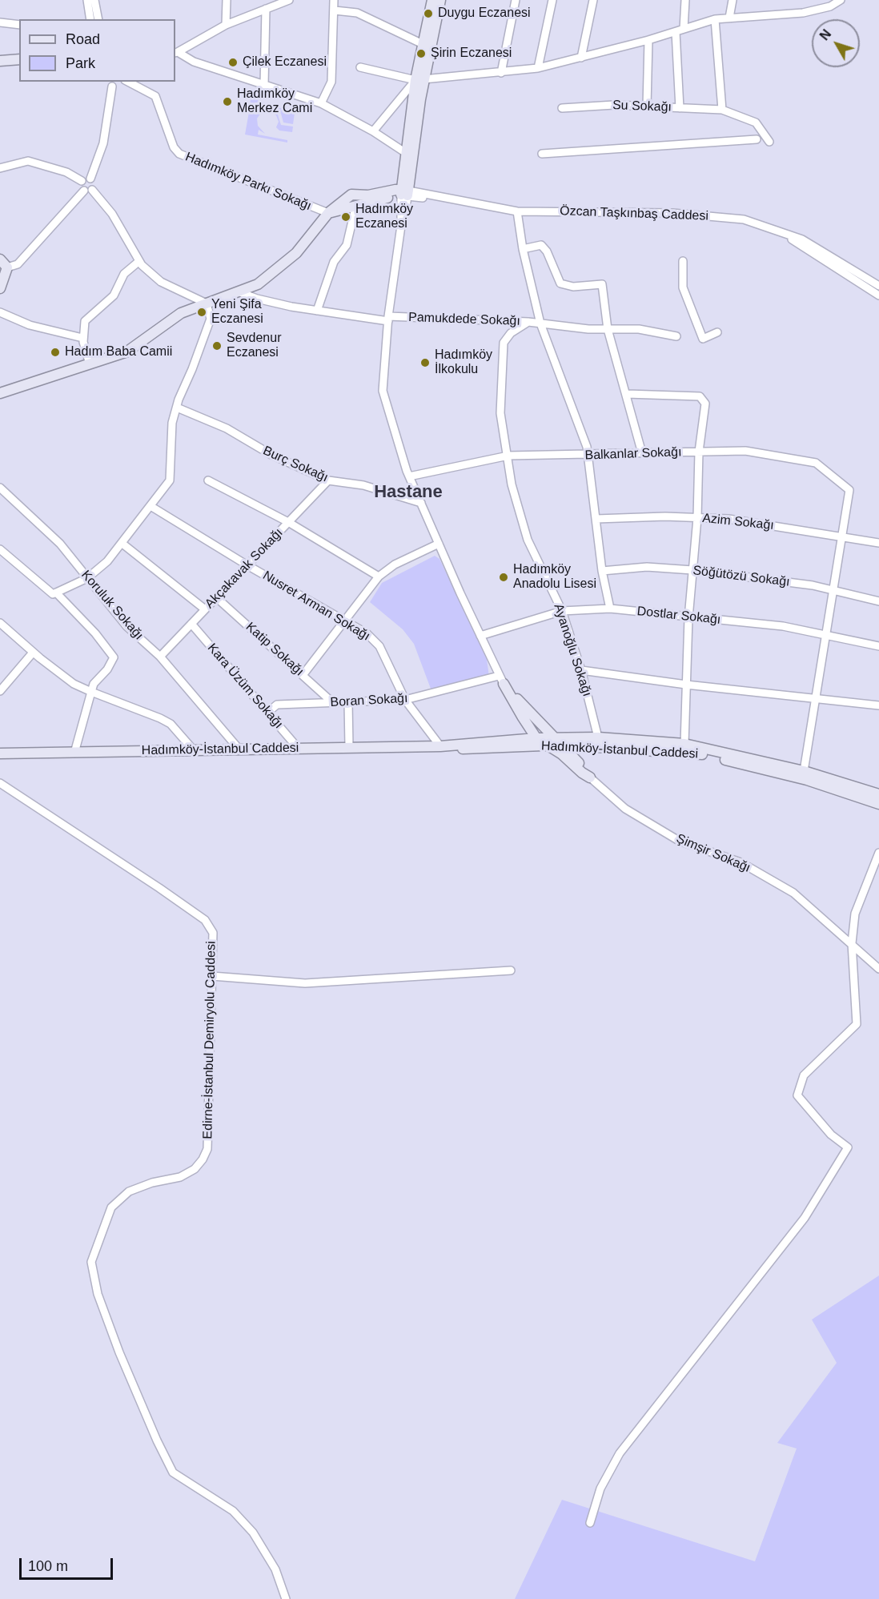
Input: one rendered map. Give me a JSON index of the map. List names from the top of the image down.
{
  "streets": {
    "main road": ["Hadımköy-İstanbul Caddesi"],
    "street": [
      "Su Sokağı",
      "Hadımköy Parkı Sokağı",
      "Özcan Taşkınbaş Caddesi",
      "Pamukdede Sokağı",
      "Balkanlar Sokağı",
      "Burç Sokağı",
      "Azim Sokağı",
      "Akçakavak Sokağı",
      "Söğütözü Sokağı",
      "Koruluk Sokağı",
      "Nusret Arman Sokağı",
      "Dostlar Sokağı",
      "Katip Sokağı",
      "Ayanoğlu Sokağı",
      "Kara Üzüm Sokağı",
      "Boran Sokağı",
      "Şimşir Sokağı",
      "Edirne-İstanbul Demiryolu Caddesi"
    ]
  },
  "crossings": [
    ["Pamukdede Sokağı", "Ayanoğlu Sokağı"],
    ["Balkanlar Sokağı", "Azim Sokağı"],
    ["Balkanlar Sokağı", "Ayanoğlu Sokağı"],
    ["Burç Sokağı", "Akçakavak Sokağı"],
    ["Akçakavak Sokağı", "Koruluk Sokağı"],
    ["Akçakavak Sokağı", "Nusret Arman Sokağı"],
    ["Akçakavak Sokağı", "Katip Sokağı"],
    ["Akçakavak Sokağı", "Kara Üzüm Sokağı"],
    ["Koruluk Sokağı", "Hadımköy-İstanbul Caddesi"],
    ["Nusret Arman Sokağı", "Boran Sokağı"],
    ["Nusret Arman Sokağı", "Hadımköy-İstanbul Caddesi"],
    ["Dostlar Sokağı", "Ayanoğlu Sokağı"],
    ["Katip Sokağı", "Boran Sokağı"],
    ["Ayanoğlu Sokağı", "Hadımköy-İstanbul Caddesi"],
    ["Kara Üzüm Sokağı", "Boran Sokağı"],
    ["Kara Üzüm Sokağı", "Hadımköy-İstanbul Caddesi"]
  ],
  "districts": ["Hastane"],
  "places": [
    "Duygu Eczanesi",
    "Şirin Eczanesi",
    "Çilek Eczanesi",
    "Hadımköy Merkez Cami",
    "Hadımköy Eczanesi",
    "Yeni Şifa Eczanesi",
    "Sevdenur Eczanesi",
    "Hadım Baba Camii",
    "Hadımköy İlkokulu",
    "Hadımköy Anadolu Lisesi"
  ],
  "legend": ["Road", "Park"],
  "scale_bar": "100 m",
  "north": "top left"
}
